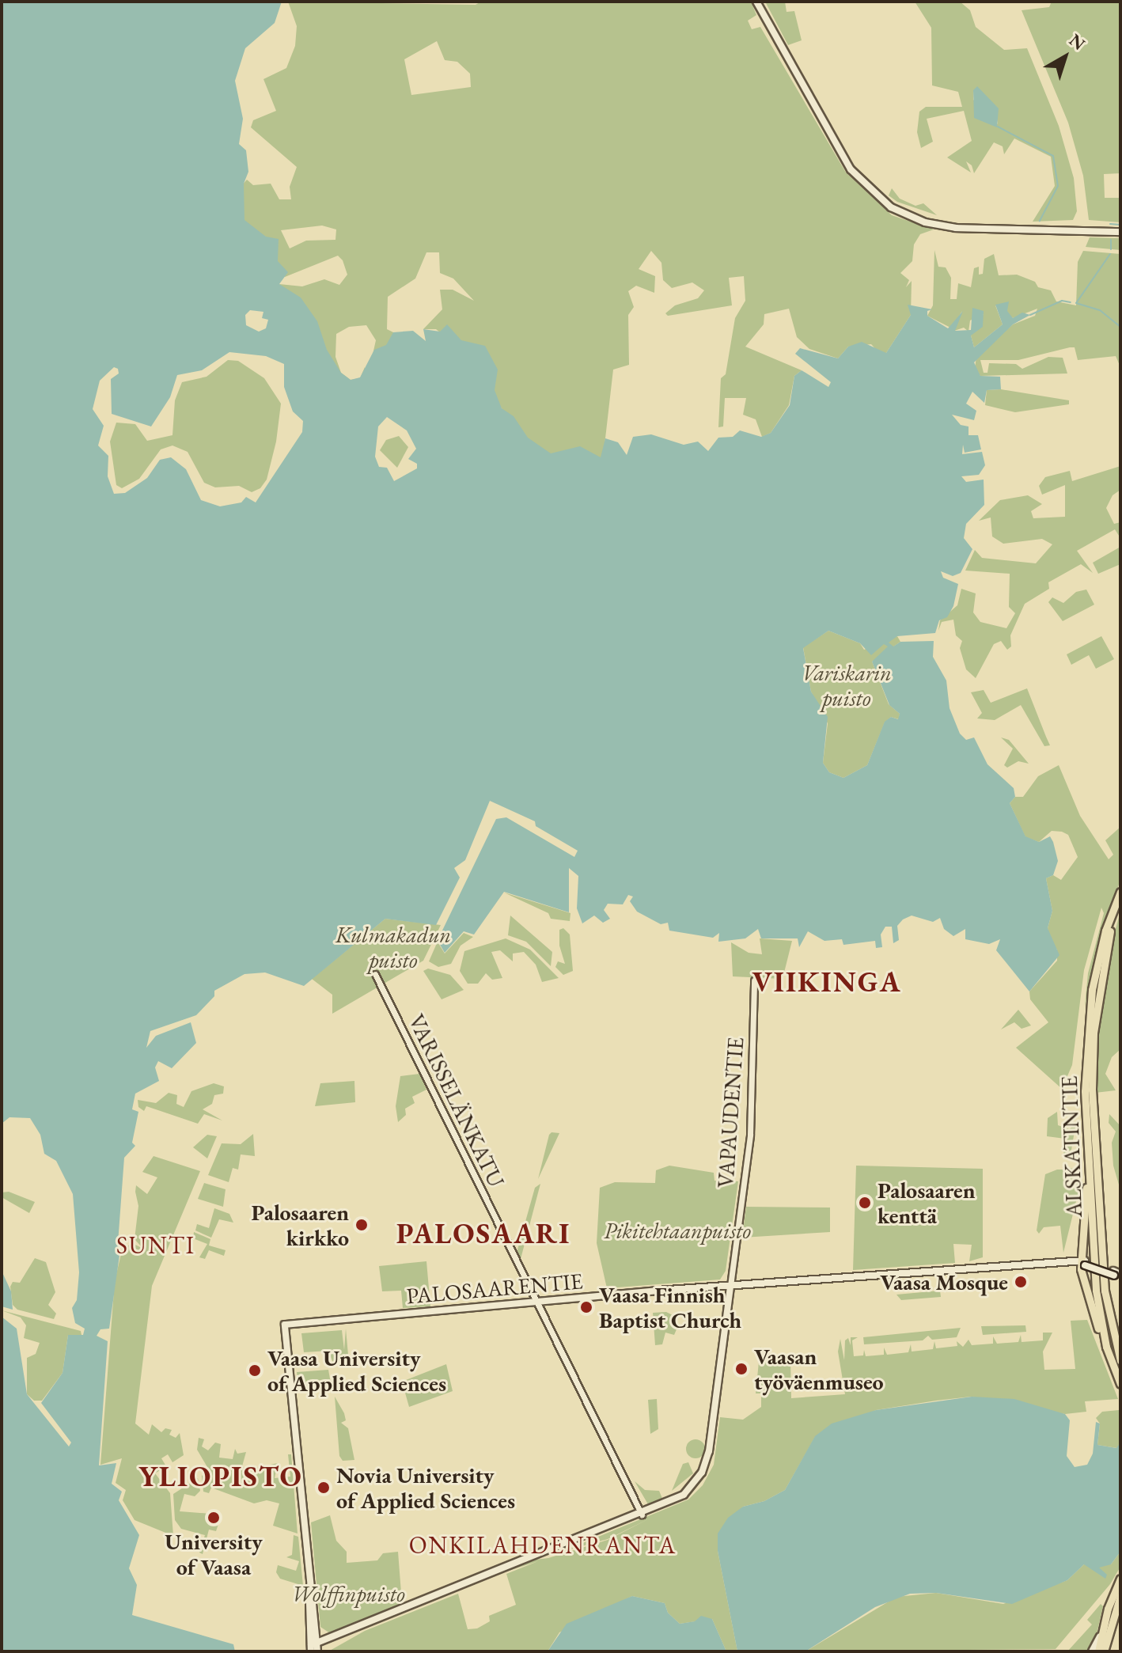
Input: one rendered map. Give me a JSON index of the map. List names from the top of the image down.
{
  "streets": {
    "main road": ["VAPAUDENTIE", "ALSKATINTIE", "PALOSAARENTIE"],
    "street": ["VARISSELÄNKATU"]
  },
  "crossings": [
    ["VARISSELÄNKATU", "VAPAUDENTIE"],
    ["VARISSELÄNKATU", "PALOSAARENTIE"],
    ["VAPAUDENTIE", "PALOSAARENTIE"]
  ],
  "districts": [
    "VIIKINGA",
    "PALOSAARI",
    "SUNTI",
    "YLIOPISTO",
    "ONKILAHDENRANTA"
  ],
  "parks": [
    "Variskarin puisto",
    "Kulmakadun puisto",
    "Pikitehtaanpuisto",
    "Wolffinpuisto"
  ],
  "places": [
    "Palosaaren kenttä",
    "Palosaaren kirkko",
    "Vaasa Mosque",
    "Vaasa Finnish Baptist Church",
    "Vaasan työväenmuseo",
    "Vaasa University of Applied Sciences",
    "Novia University of Applied Sciences",
    "University of Vaasa"
  ],
  "north": "top right"
}
